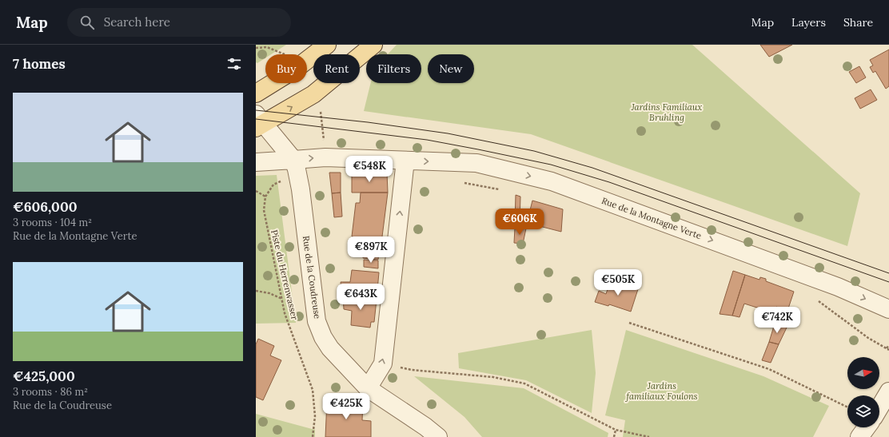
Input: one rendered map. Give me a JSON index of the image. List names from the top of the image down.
{
  "streets": {
    "street": ["Rue de la Montagne Verte", "Rue de la Coudreuse"],
    "path": ["Piste du Herrenwasser"]
  },
  "crossings": [
    ["Rue de la Montagne Verte", "Rue de la Coudreuse"]
  ],
  "one_way": ["Rue de la Montagne Verte"],
  "parks": ["Jardins Familiaux Bruhling", "Jardins familiaux Foulons"],
  "north": "right",
  "page": {
    "header": "Map",
    "search": "Search here",
    "nav": ["Map", "Layers", "Share"],
    "heading": "7 homes",
    "chip": [
      "Buy",
      "Rent",
      "Filters",
      "New"
    ],
    "list": [
      {
        "name": "€606,000",
        "note": "3 rooms · 104 m² · Rue de la Montagne Verte"
      },
      {
        "name": "€425,000",
        "note": "3 rooms · 86 m² · Rue de la Coudreuse"
      }
    ],
    "price": [
      "€548K",
      "€606K",
      "€897K",
      "€505K",
      "€643K",
      "€742K",
      "€425K"
    ]
  }
}
